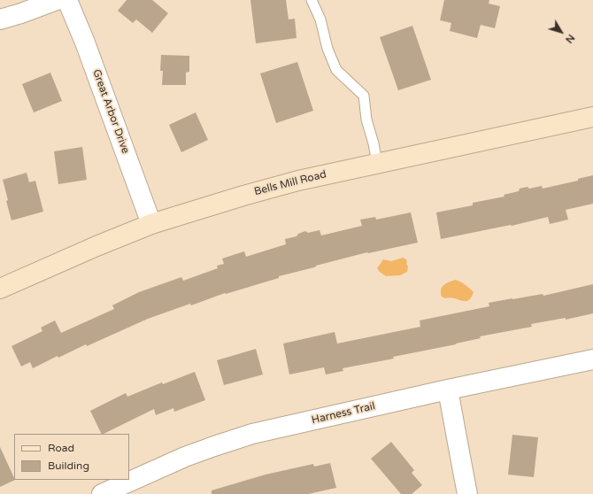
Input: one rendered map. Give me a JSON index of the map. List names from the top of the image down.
{
  "streets": {
    "street": ["Great Arbor Drive", "Bells Mill Road", "Harness Trail"]
  },
  "crossings": [
    ["Great Arbor Drive", "Bells Mill Road"]
  ],
  "legend": ["Road", "Building"],
  "north": "bottom right"
}
